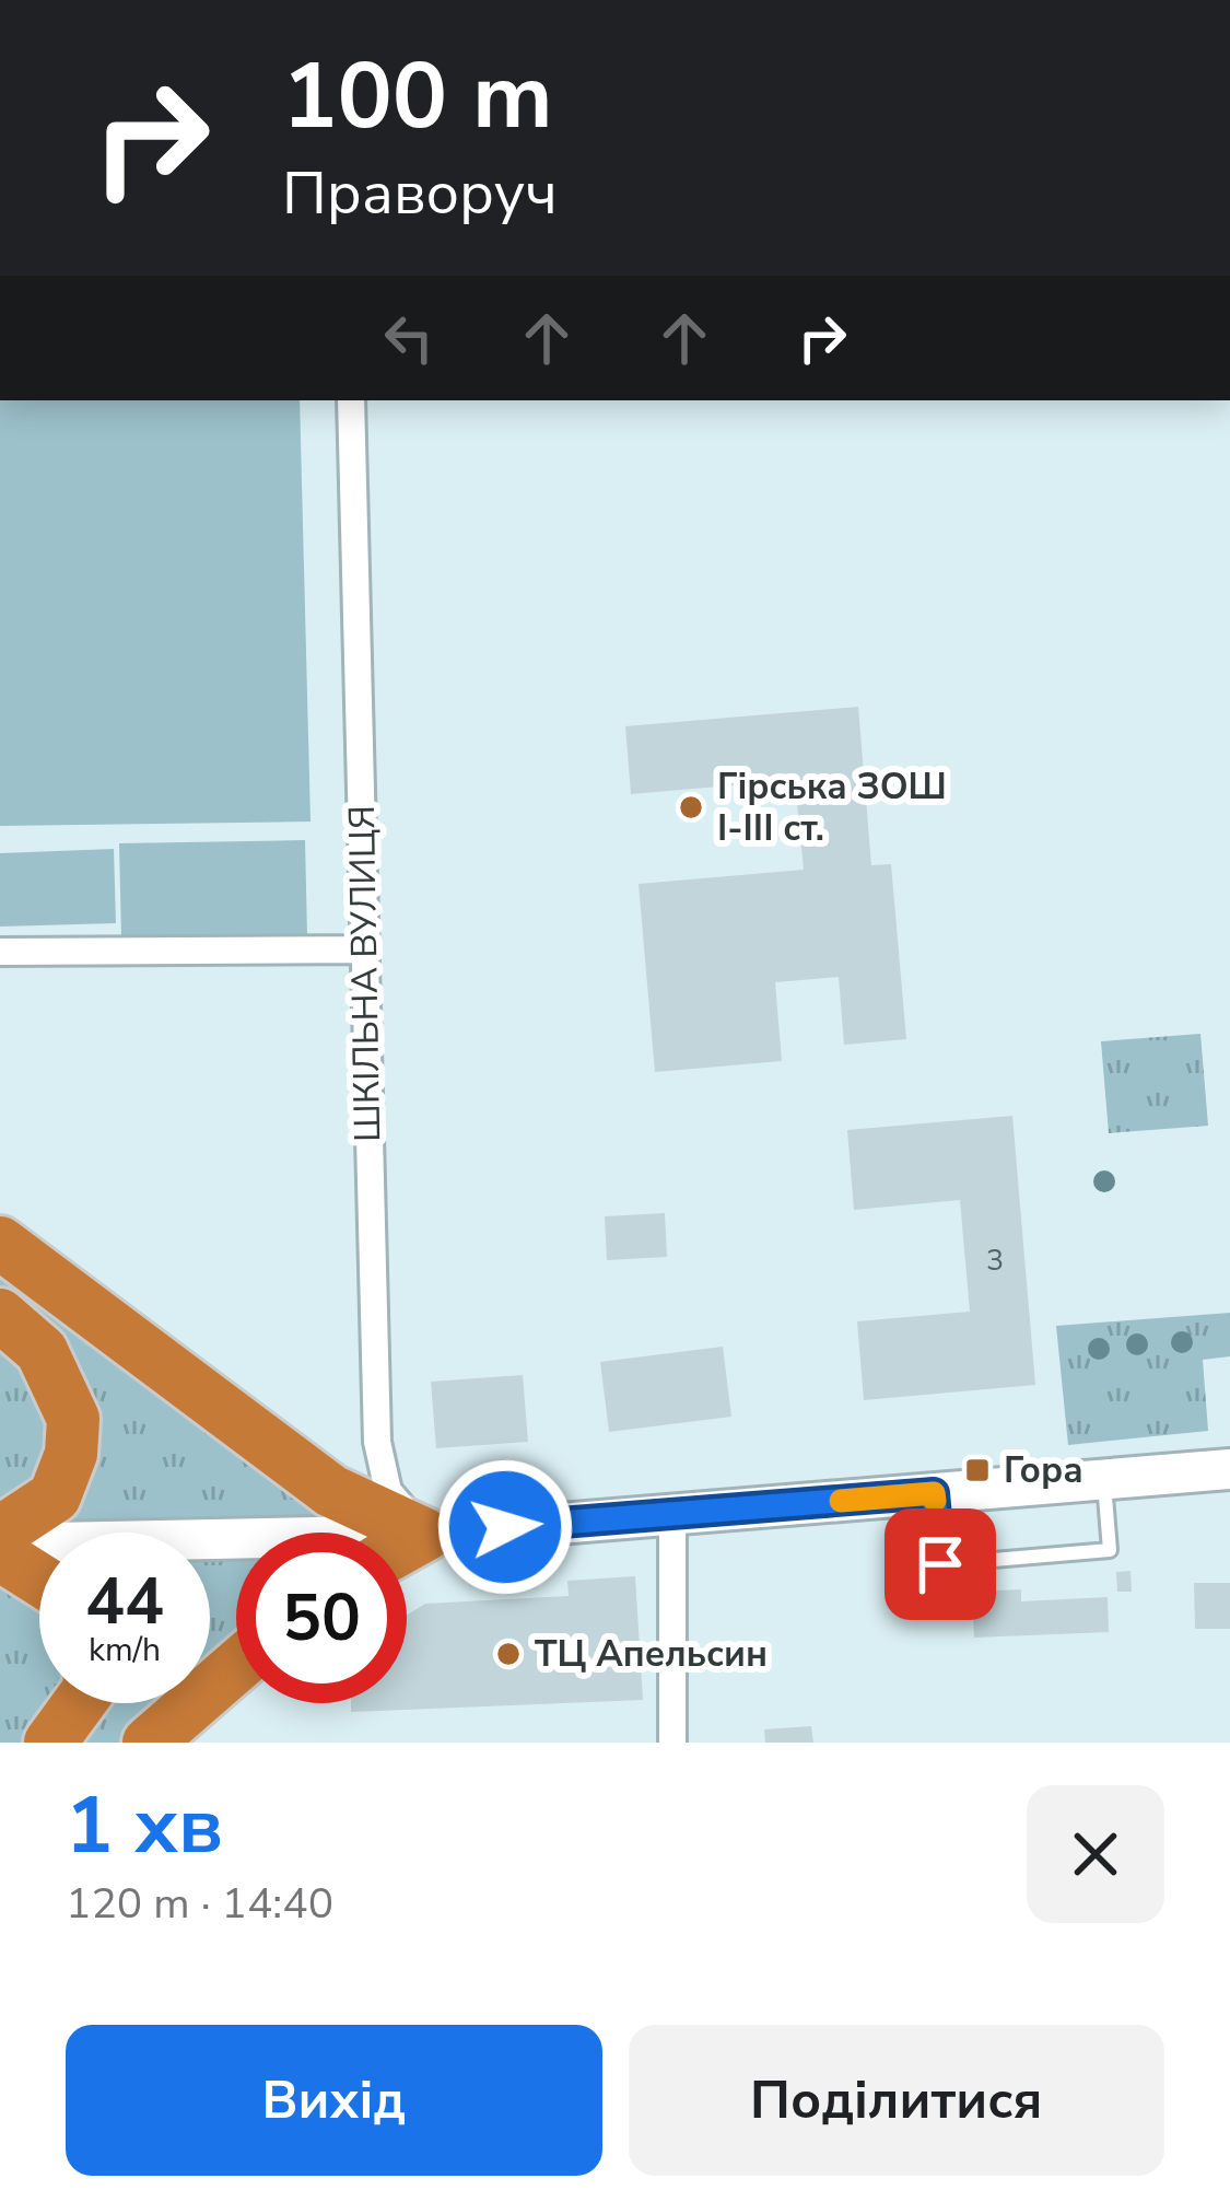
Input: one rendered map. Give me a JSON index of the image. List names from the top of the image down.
{
  "streets": {
    "street": ["ШКІЛЬНА ВУЛИЦЯ"]
  },
  "places": {
    "other": ["Гірська ЗОШ І-ІІІ ст.", "ТЦ Апельсин"],
    "transit": ["Гора"]
  },
  "house_numbers": ["3"],
  "page": {
    "turn": ["100 m", "Праворуч"],
    "speed": "44 km/h",
    "limit": "50",
    "heading": ["1 хв", "120 m · 14:40"],
    "buttons": ["Вихід", "Поділитися"]
  }
}
